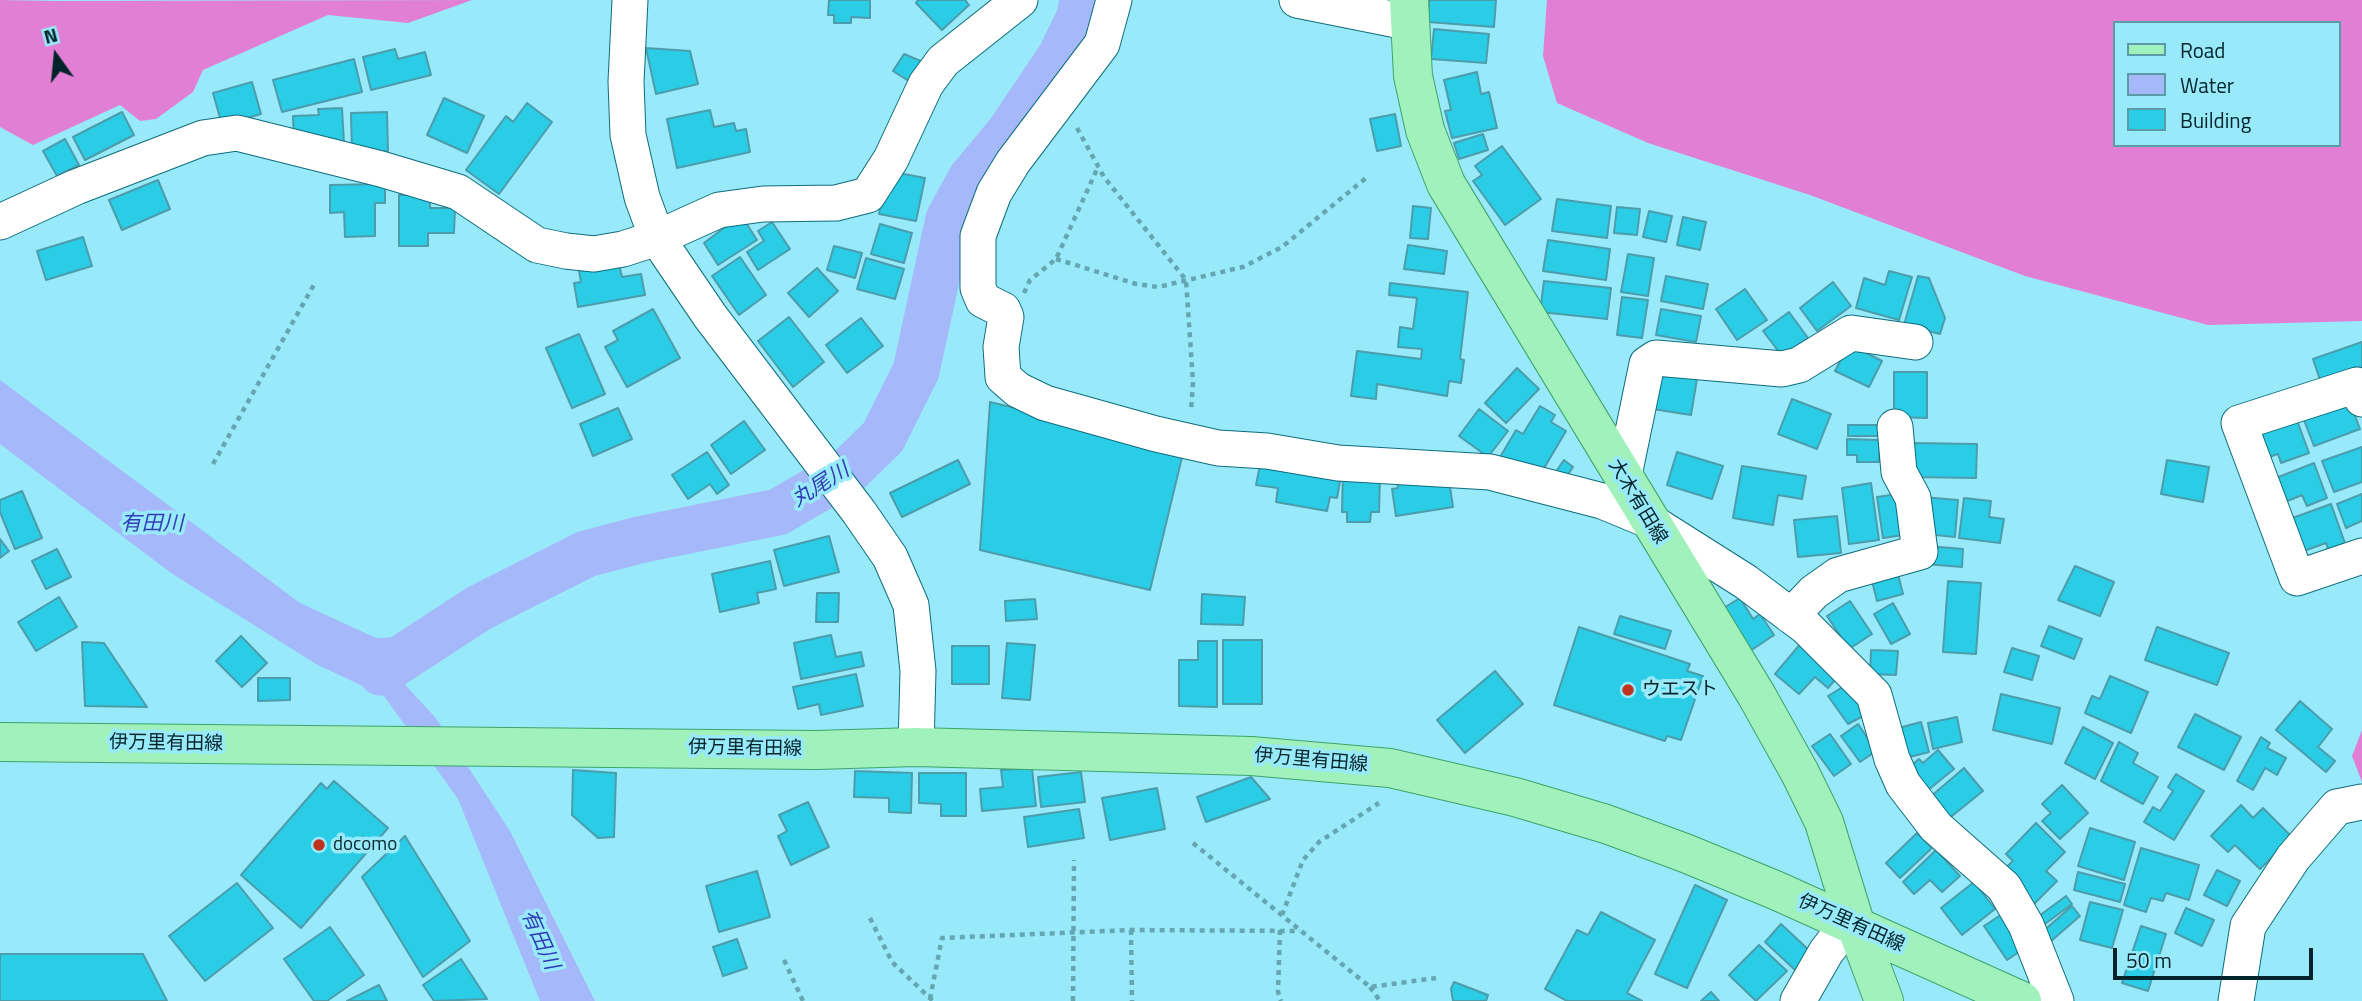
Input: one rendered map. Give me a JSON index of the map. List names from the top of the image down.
{
  "streets": {
    "main road": ["大木有田線", "伊万里有田線"]
  },
  "crossings": [
    ["大木有田線", "伊万里有田線"]
  ],
  "water": ["丸尾川", "有田川"],
  "places": ["ウエスト", "docomo"],
  "legend": ["Road", "Water", "Building"],
  "scale_bar": "50 m",
  "north": "top"
}
